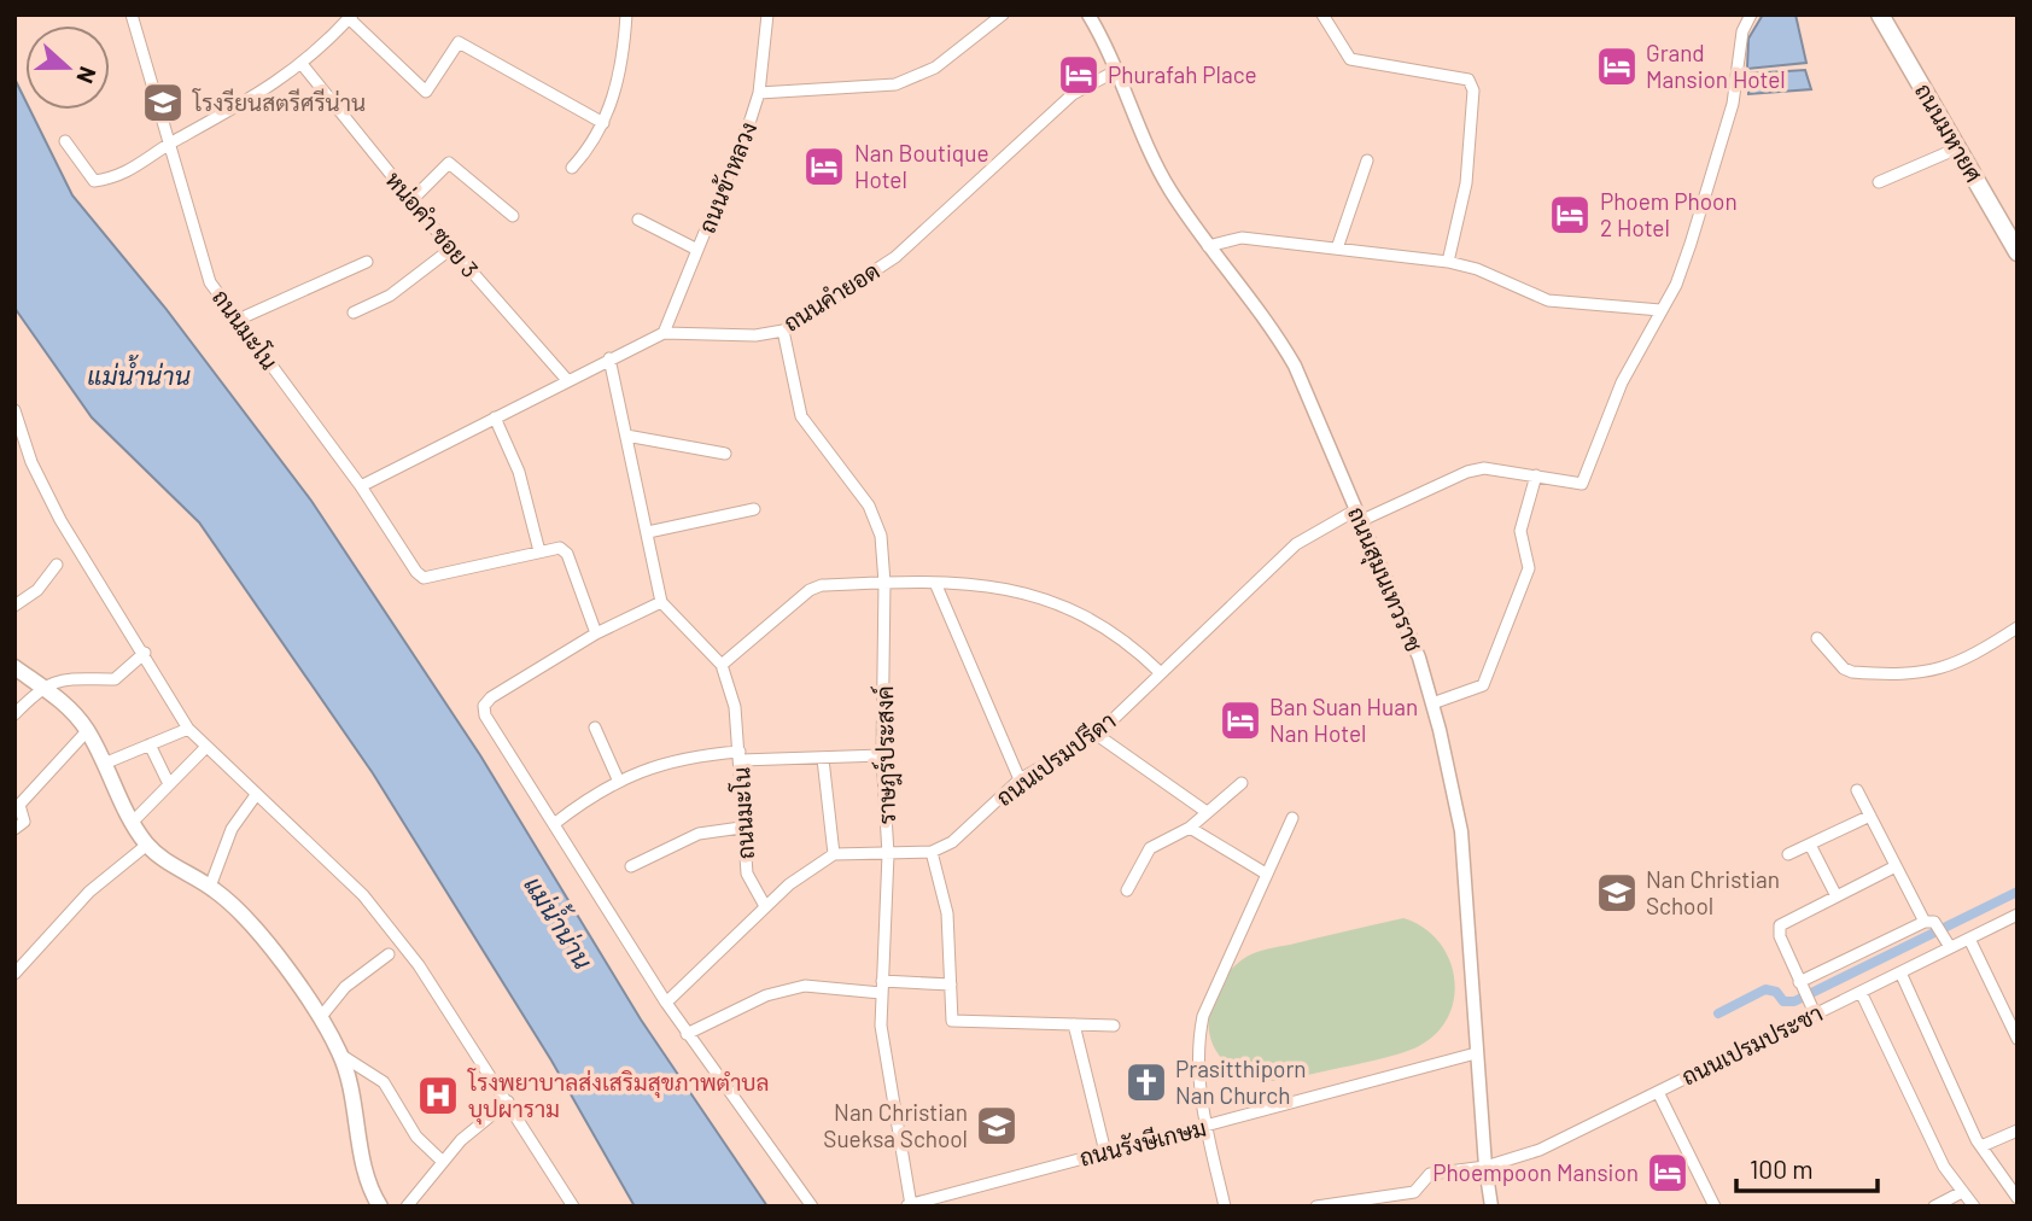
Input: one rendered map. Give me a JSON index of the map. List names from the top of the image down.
{
  "streets": {
    "main road": ["ถนนมหายศ"],
    "street": [
      "ถนนข้าหลวง",
      "หน่อคำ ซอย 3",
      "ถนนคำยอด",
      "ถนนมะโน",
      "ถนนสุมนเทวราช",
      "ราษฎร์ประสงค์",
      "ถนนเปรมปรีดา",
      "ถนนเปรมประชา",
      "ถนนรังษีเกษม"
    ]
  },
  "crossings": [
    ["ถนนข้าหลวง", "ถนนคำยอด"],
    ["หน่อคำ ซอย 3", "ถนนคำยอด"],
    ["ถนนคำยอด", "ถนนมะโน"],
    ["ถนนคำยอด", "ถนนสุมนเทวราช"],
    ["ถนนคำยอด", "ราษฎร์ประสงค์"],
    ["ถนนสุมนเทวราช", "ถนนเปรมปรีดา"],
    ["ถนนสุมนเทวราช", "ถนนเปรมประชา"],
    ["ถนนสุมนเทวราช", "ถนนรังษีเกษม"],
    ["ราษฎร์ประสงค์", "ถนนรังษีเกษม"]
  ],
  "water": ["แม่น้ำน่าน"],
  "places": {
    "hotel": [
      "Grand Mansion Hotel",
      "Phurafah Place",
      "Nan Boutique Hotel",
      "Phoem Phoon 2 Hotel",
      "Ban Suan Huan Nan Hotel",
      "Phoempoon Mansion"
    ],
    "school or university": ["โรงรียนสตรีศรีน่าน", "Nan Christian School", "Nan Christian Sueksa School"],
    "church": ["Prasitthiporn Nan Church"],
    "hospital": ["โรงพยาบาลส่งเสริมสุขภาพตำบล บุปผาราม"]
  },
  "scale_bar": "100 m",
  "north": "right"
}
